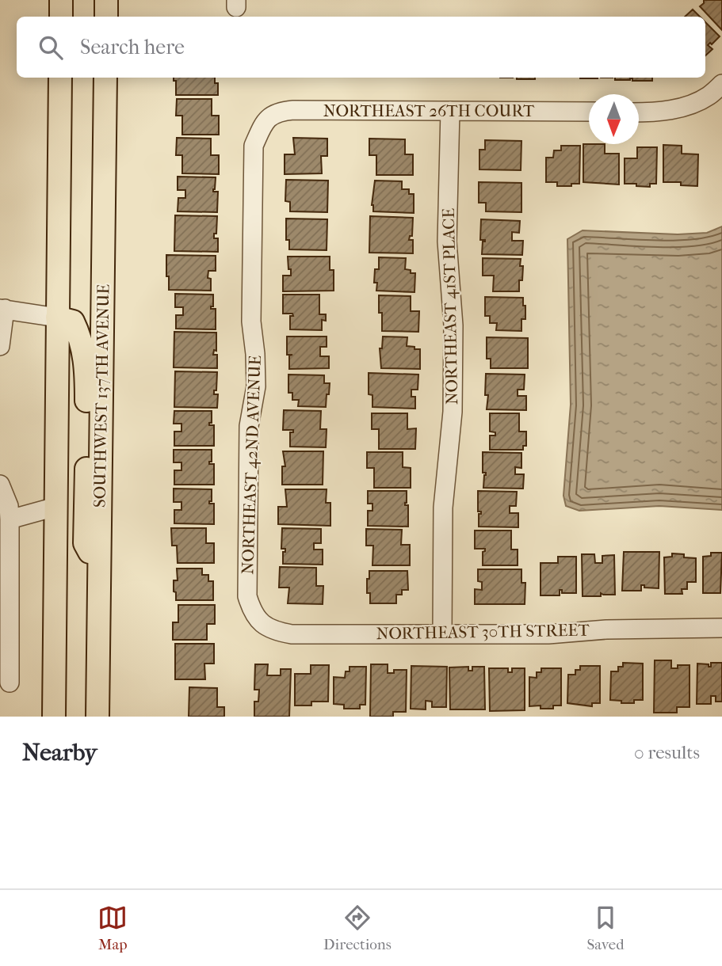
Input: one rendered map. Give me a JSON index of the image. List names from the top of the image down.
{
  "streets": {
    "main road": ["SOUTHWEST 137TH AVENUE"],
    "street": [
      "NORTHEAST 26TH COURT",
      "NORTHEAST 41ST PLACE",
      "NORTHEAST 42ND AVENUE",
      "NORTHEAST 30TH STREET"
    ]
  },
  "crossings": [
    ["NORTHEAST 26TH COURT", "NORTHEAST 41ST PLACE"],
    ["NORTHEAST 26TH COURT", "NORTHEAST 42ND AVENUE"],
    ["NORTHEAST 41ST PLACE", "NORTHEAST 30TH STREET"],
    ["NORTHEAST 42ND AVENUE", "NORTHEAST 30TH STREET"]
  ],
  "north": "bottom",
  "page": {
    "search": "Search here",
    "heading": ["Nearby", "0 results"],
    "nav": ["Map", "Directions", "Saved"]
  }
}
